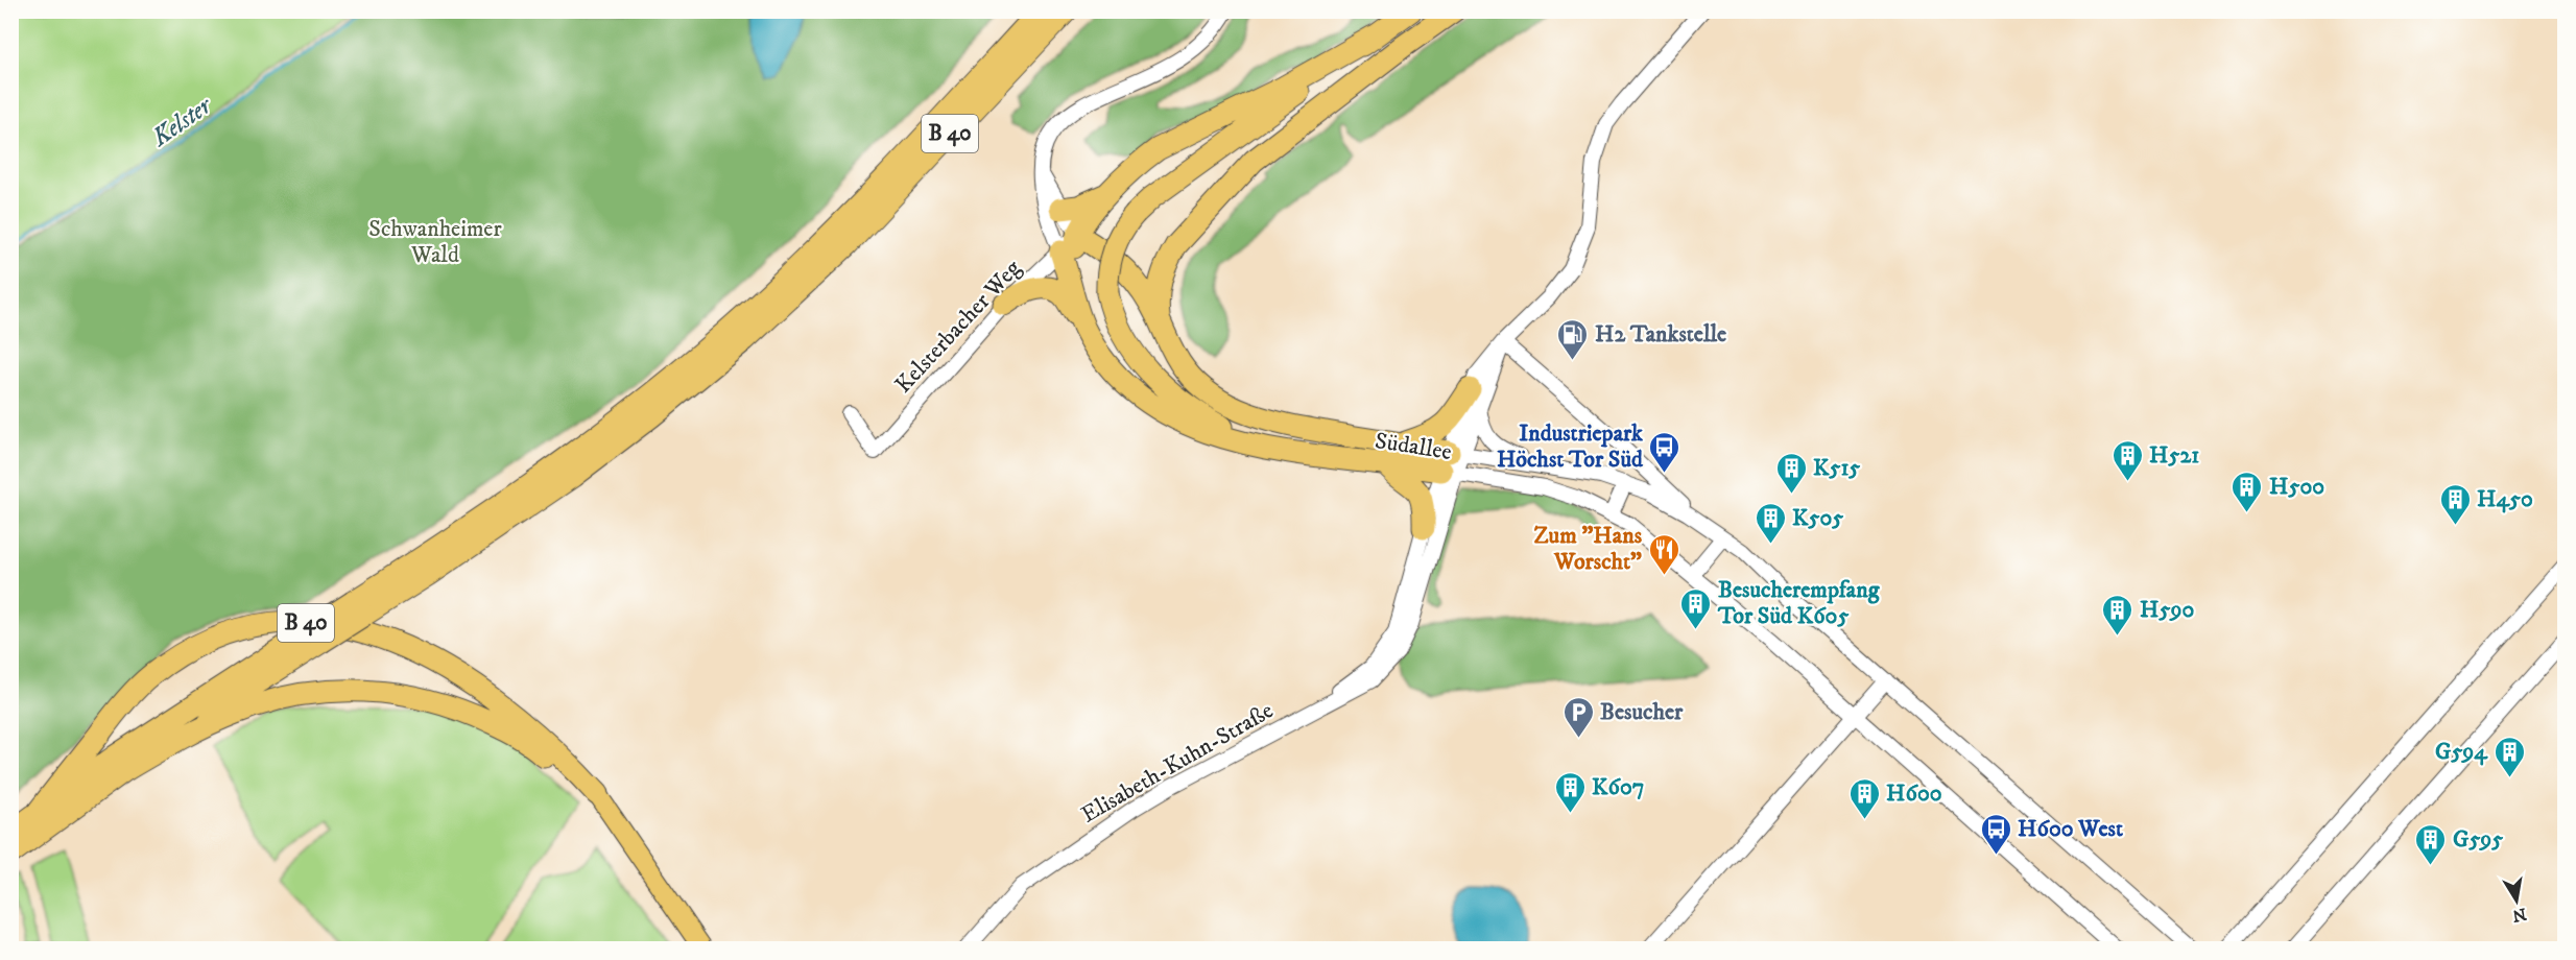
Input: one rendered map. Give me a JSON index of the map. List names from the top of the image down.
{
  "streets": {
    "highway": ["B 40", "Südallee"],
    "street": ["Kelsterbacher Weg", "Elisabeth-Kuhn-Straße"]
  },
  "crossings": [
    ["Kelsterbacher Weg", "Südallee"],
    ["Südallee", "Elisabeth-Kuhn-Straße"]
  ],
  "water": ["Kelster"],
  "parks": ["Schwanheimer Wald"],
  "places": {
    "fuel station": ["H2 Tankstelle"],
    "bus stop": ["Industriepark Höchst Tor Süd", "H600 West"],
    "building": [
      "H521",
      "K515",
      "H500",
      "H450",
      "K505",
      "Besucherempfang Tor Süd K605",
      "H590",
      "G594",
      "K607",
      "H600",
      "G595"
    ],
    "restaurant": ["Zum \"Hans Worscht\""],
    "parking": ["Besucher"]
  },
  "north": "bottom"
}
